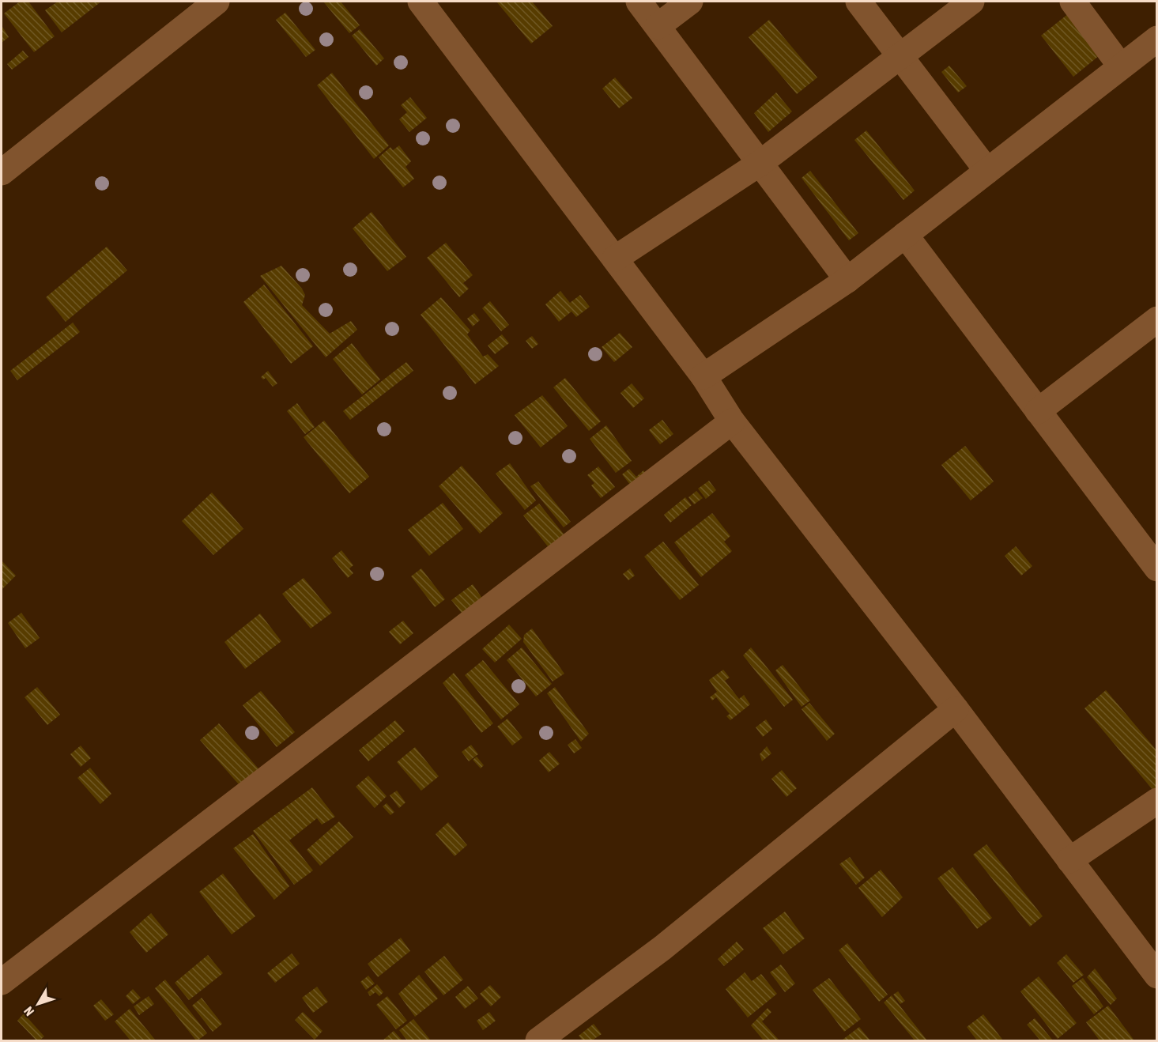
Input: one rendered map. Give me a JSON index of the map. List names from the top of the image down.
{
  "north": "bottom left"
}
